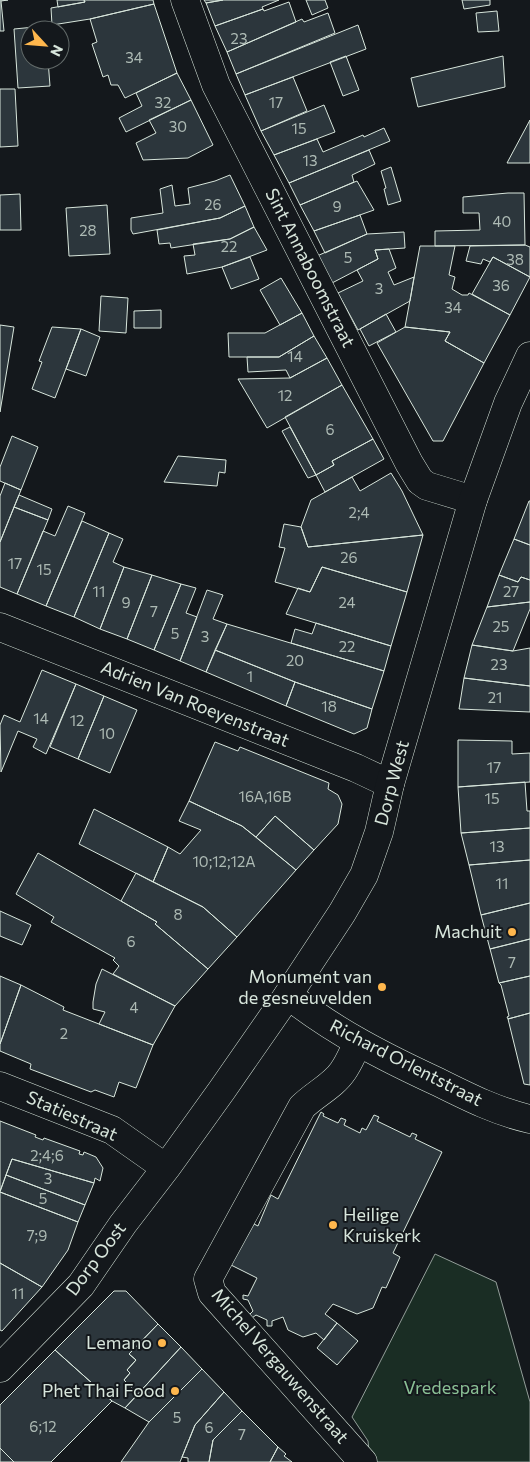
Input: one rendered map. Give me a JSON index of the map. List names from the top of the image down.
{
  "streets": {
    "street": [
      "Sint Annaboomstraat",
      "Adrien Van Roeyenstraat",
      "Dorp West",
      "Richard Orlentstraat",
      "Statiestraat",
      "Dorp Oost",
      "Michel Vergauwenstraat"
    ]
  },
  "crossings": [
    ["Sint Annaboomstraat", "Dorp West"],
    ["Adrien Van Roeyenstraat", "Dorp West"],
    ["Dorp West", "Richard Orlentstraat"],
    ["Dorp West", "Statiestraat"],
    ["Dorp West", "Dorp Oost"],
    ["Richard Orlentstraat", "Michel Vergauwenstraat"],
    ["Statiestraat", "Dorp Oost"]
  ],
  "parks": ["Vredespark"],
  "places": [
    "Machuit",
    "Monument van de gesneuvelden",
    "Heilige Kruiskerk",
    "Lemano",
    "Phet Thai Food"
  ],
  "house_numbers": [
    "23",
    "34",
    "32",
    "17",
    "30",
    "15",
    "13",
    "26",
    "9",
    "40",
    "28",
    "22",
    "5",
    "38",
    "36",
    "3",
    "34",
    "14",
    "12",
    "6",
    "2;4",
    "26",
    "17",
    "15",
    "11",
    "27",
    "9",
    "24",
    "7",
    "25",
    "5",
    "3",
    "22",
    "20",
    "23",
    "1",
    "21",
    "18",
    "14",
    "12",
    "10",
    "17",
    "16A,16B",
    "15",
    "13",
    "10;12;12A",
    "11",
    "8",
    "6",
    "7",
    "4",
    "2",
    "2;4;6",
    "3",
    "5",
    "7;9",
    "11",
    "5",
    "6;12",
    "6",
    "7"
  ],
  "north": "bottom right"
}
